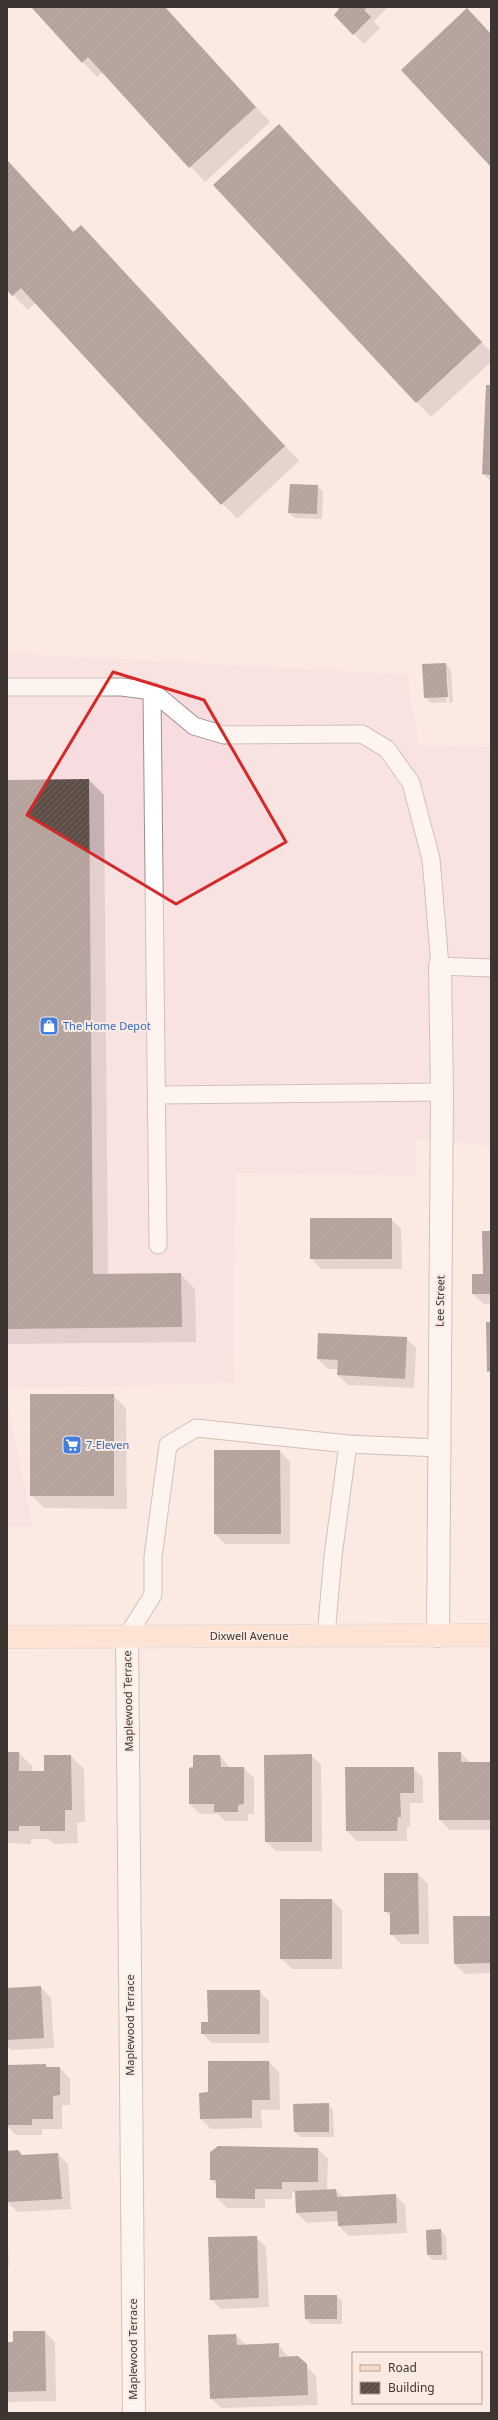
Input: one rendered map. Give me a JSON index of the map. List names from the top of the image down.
{
  "streets": {
    "main road": ["Dixwell Avenue"],
    "street": ["Lee Street", "Maplewood Terrace"]
  },
  "crossings": [
    ["Lee Street", "Dixwell Avenue"],
    ["Dixwell Avenue", "Maplewood Terrace"]
  ],
  "places": {
    "shop": ["The Home Depot"],
    "supermarket": ["7-Eleven"]
  },
  "legend": ["Road", "Building"]
}
